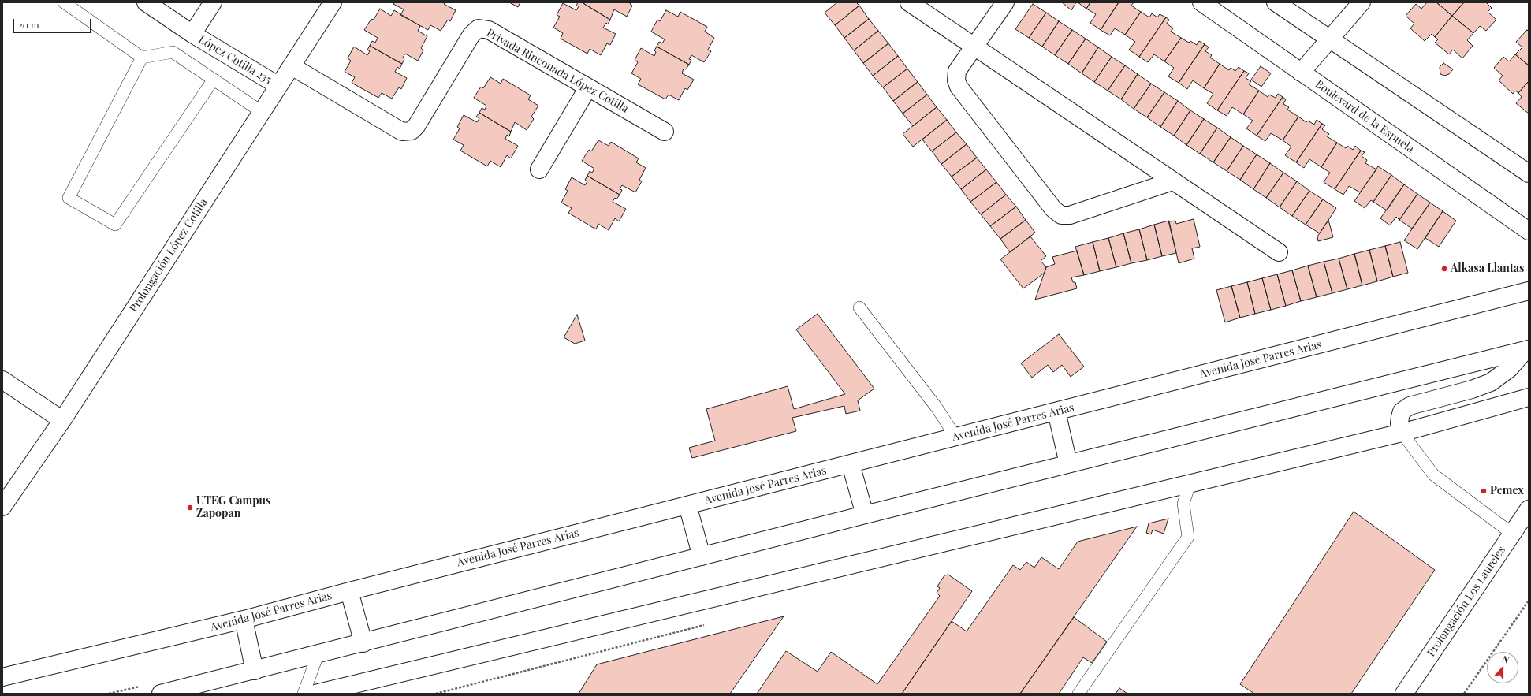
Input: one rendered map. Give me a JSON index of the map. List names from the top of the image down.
{
  "streets": {
    "street": [
      "López Cotilla 235",
      "Privada Rinconada López Cotilla",
      "Boulevard de la Espuela",
      "Prolongación López Cotilla",
      "Avenida José Parres Arias",
      "Prolongación Los Laureles"
    ]
  },
  "crossings": [
    ["López Cotilla 235", "Prolongación López Cotilla"],
    ["Privada Rinconada López Cotilla", "Prolongación López Cotilla"]
  ],
  "places": ["Alkasa Llantas", "Pemex", "UTEG Campus Zapopan"],
  "scale_bar": "20 m",
  "north": "top"
}
